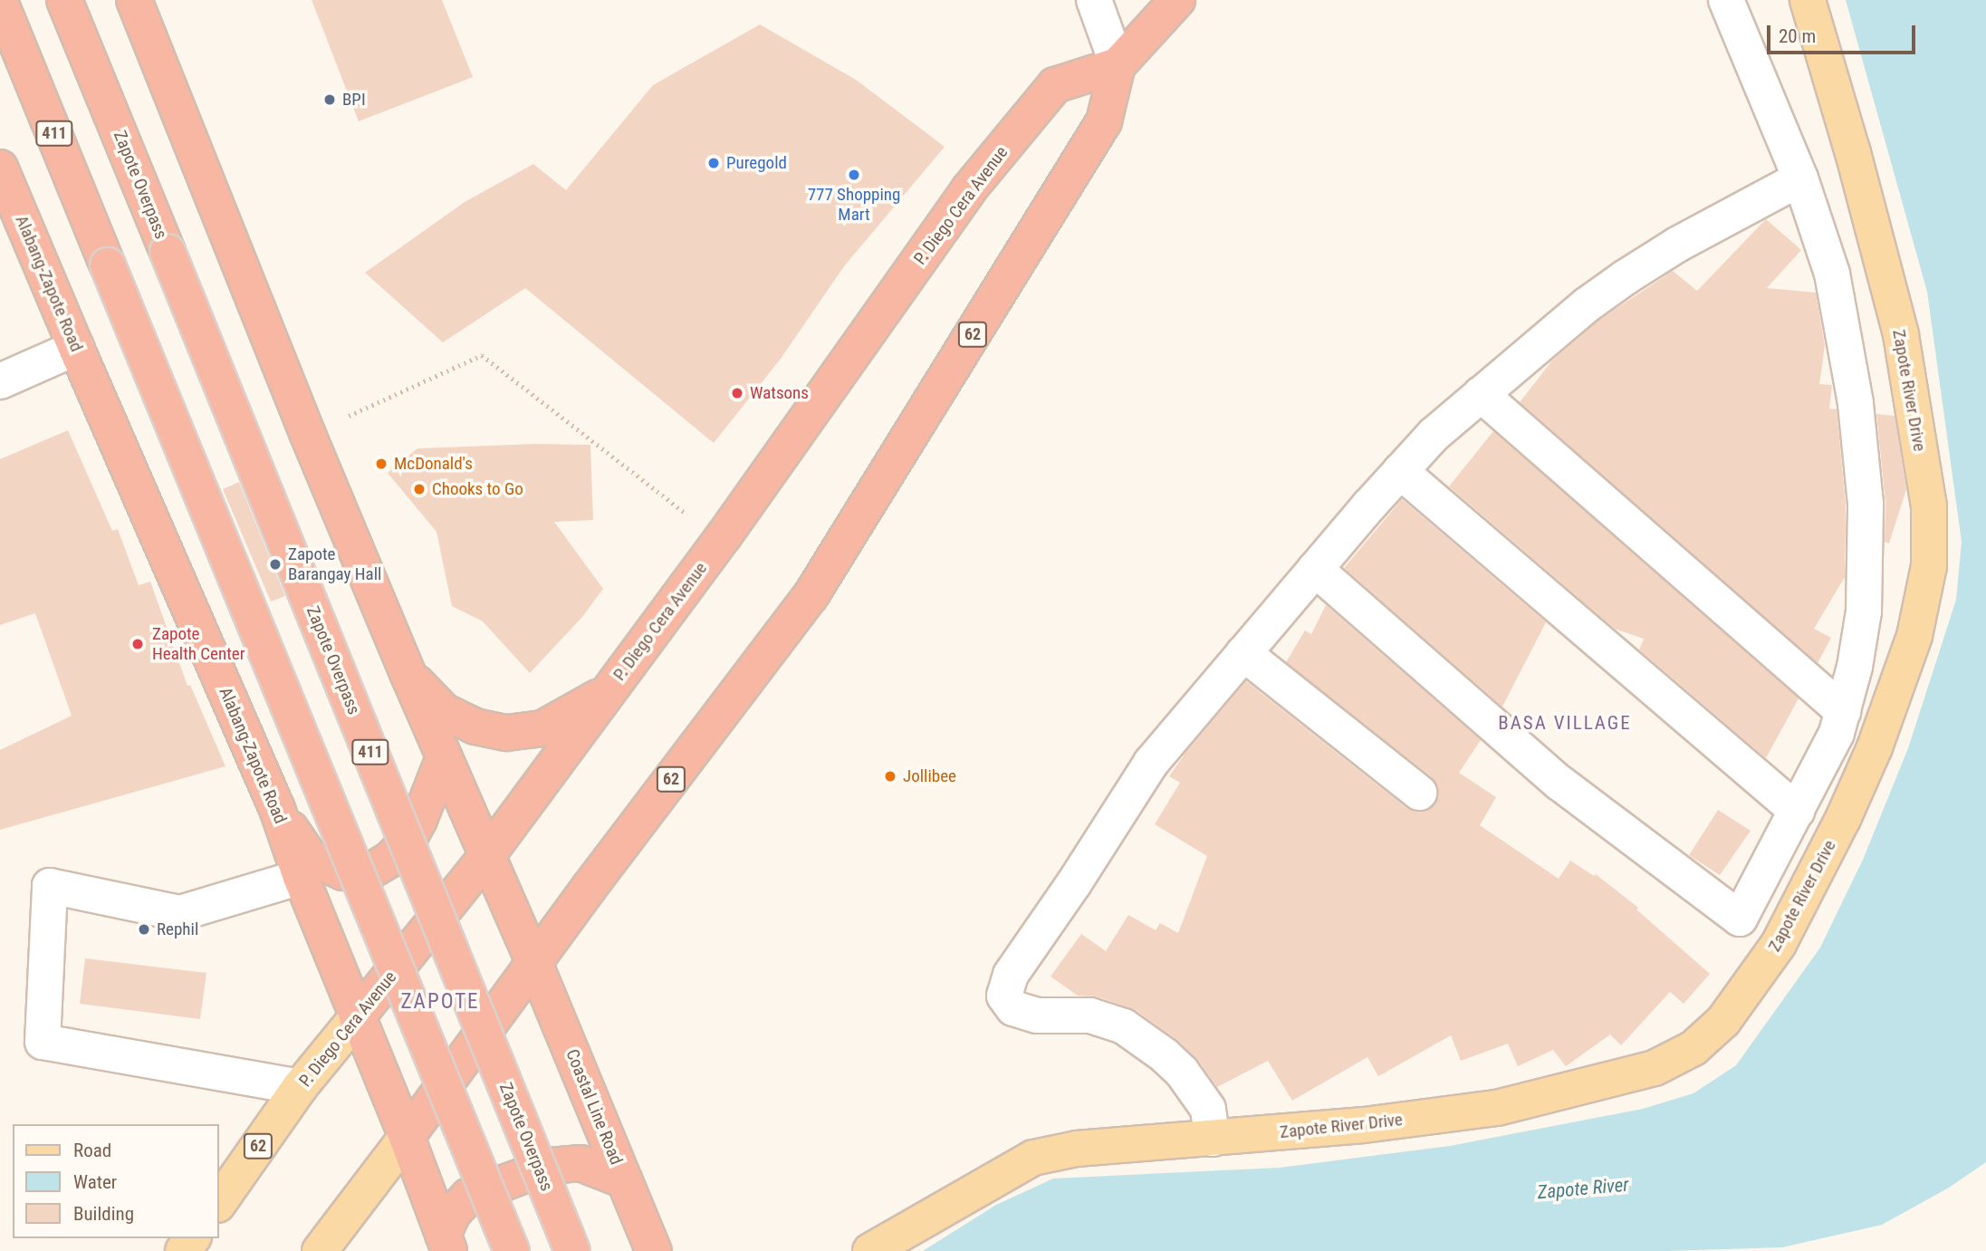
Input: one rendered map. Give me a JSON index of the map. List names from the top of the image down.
{
  "streets": {
    "highway": [
      "411",
      "Zapote Overpass",
      "P. Diego Cera Avenue",
      "Alabang-Zapote Road",
      "62",
      "Coastal Line Road"
    ],
    "main road": ["Zapote River Drive"]
  },
  "crossings": [
    ["P. Diego Cera Avenue", "Alabang-Zapote Road"],
    ["P. Diego Cera Avenue", "Coastal Line Road"]
  ],
  "districts": ["BASA VILLAGE", "ZAPOTE"],
  "water": ["Zapote River"],
  "places": [
    "BPI",
    "Puregold",
    "777 Shopping Mart",
    "Watsons",
    "McDonald's",
    "Chooks to Go",
    "Zapote Barangay Hall",
    "Zapote Health Center",
    "Jollibee",
    "Rephil"
  ],
  "legend": ["Road", "Water", "Building"],
  "scale_bar": "20 m"
}
